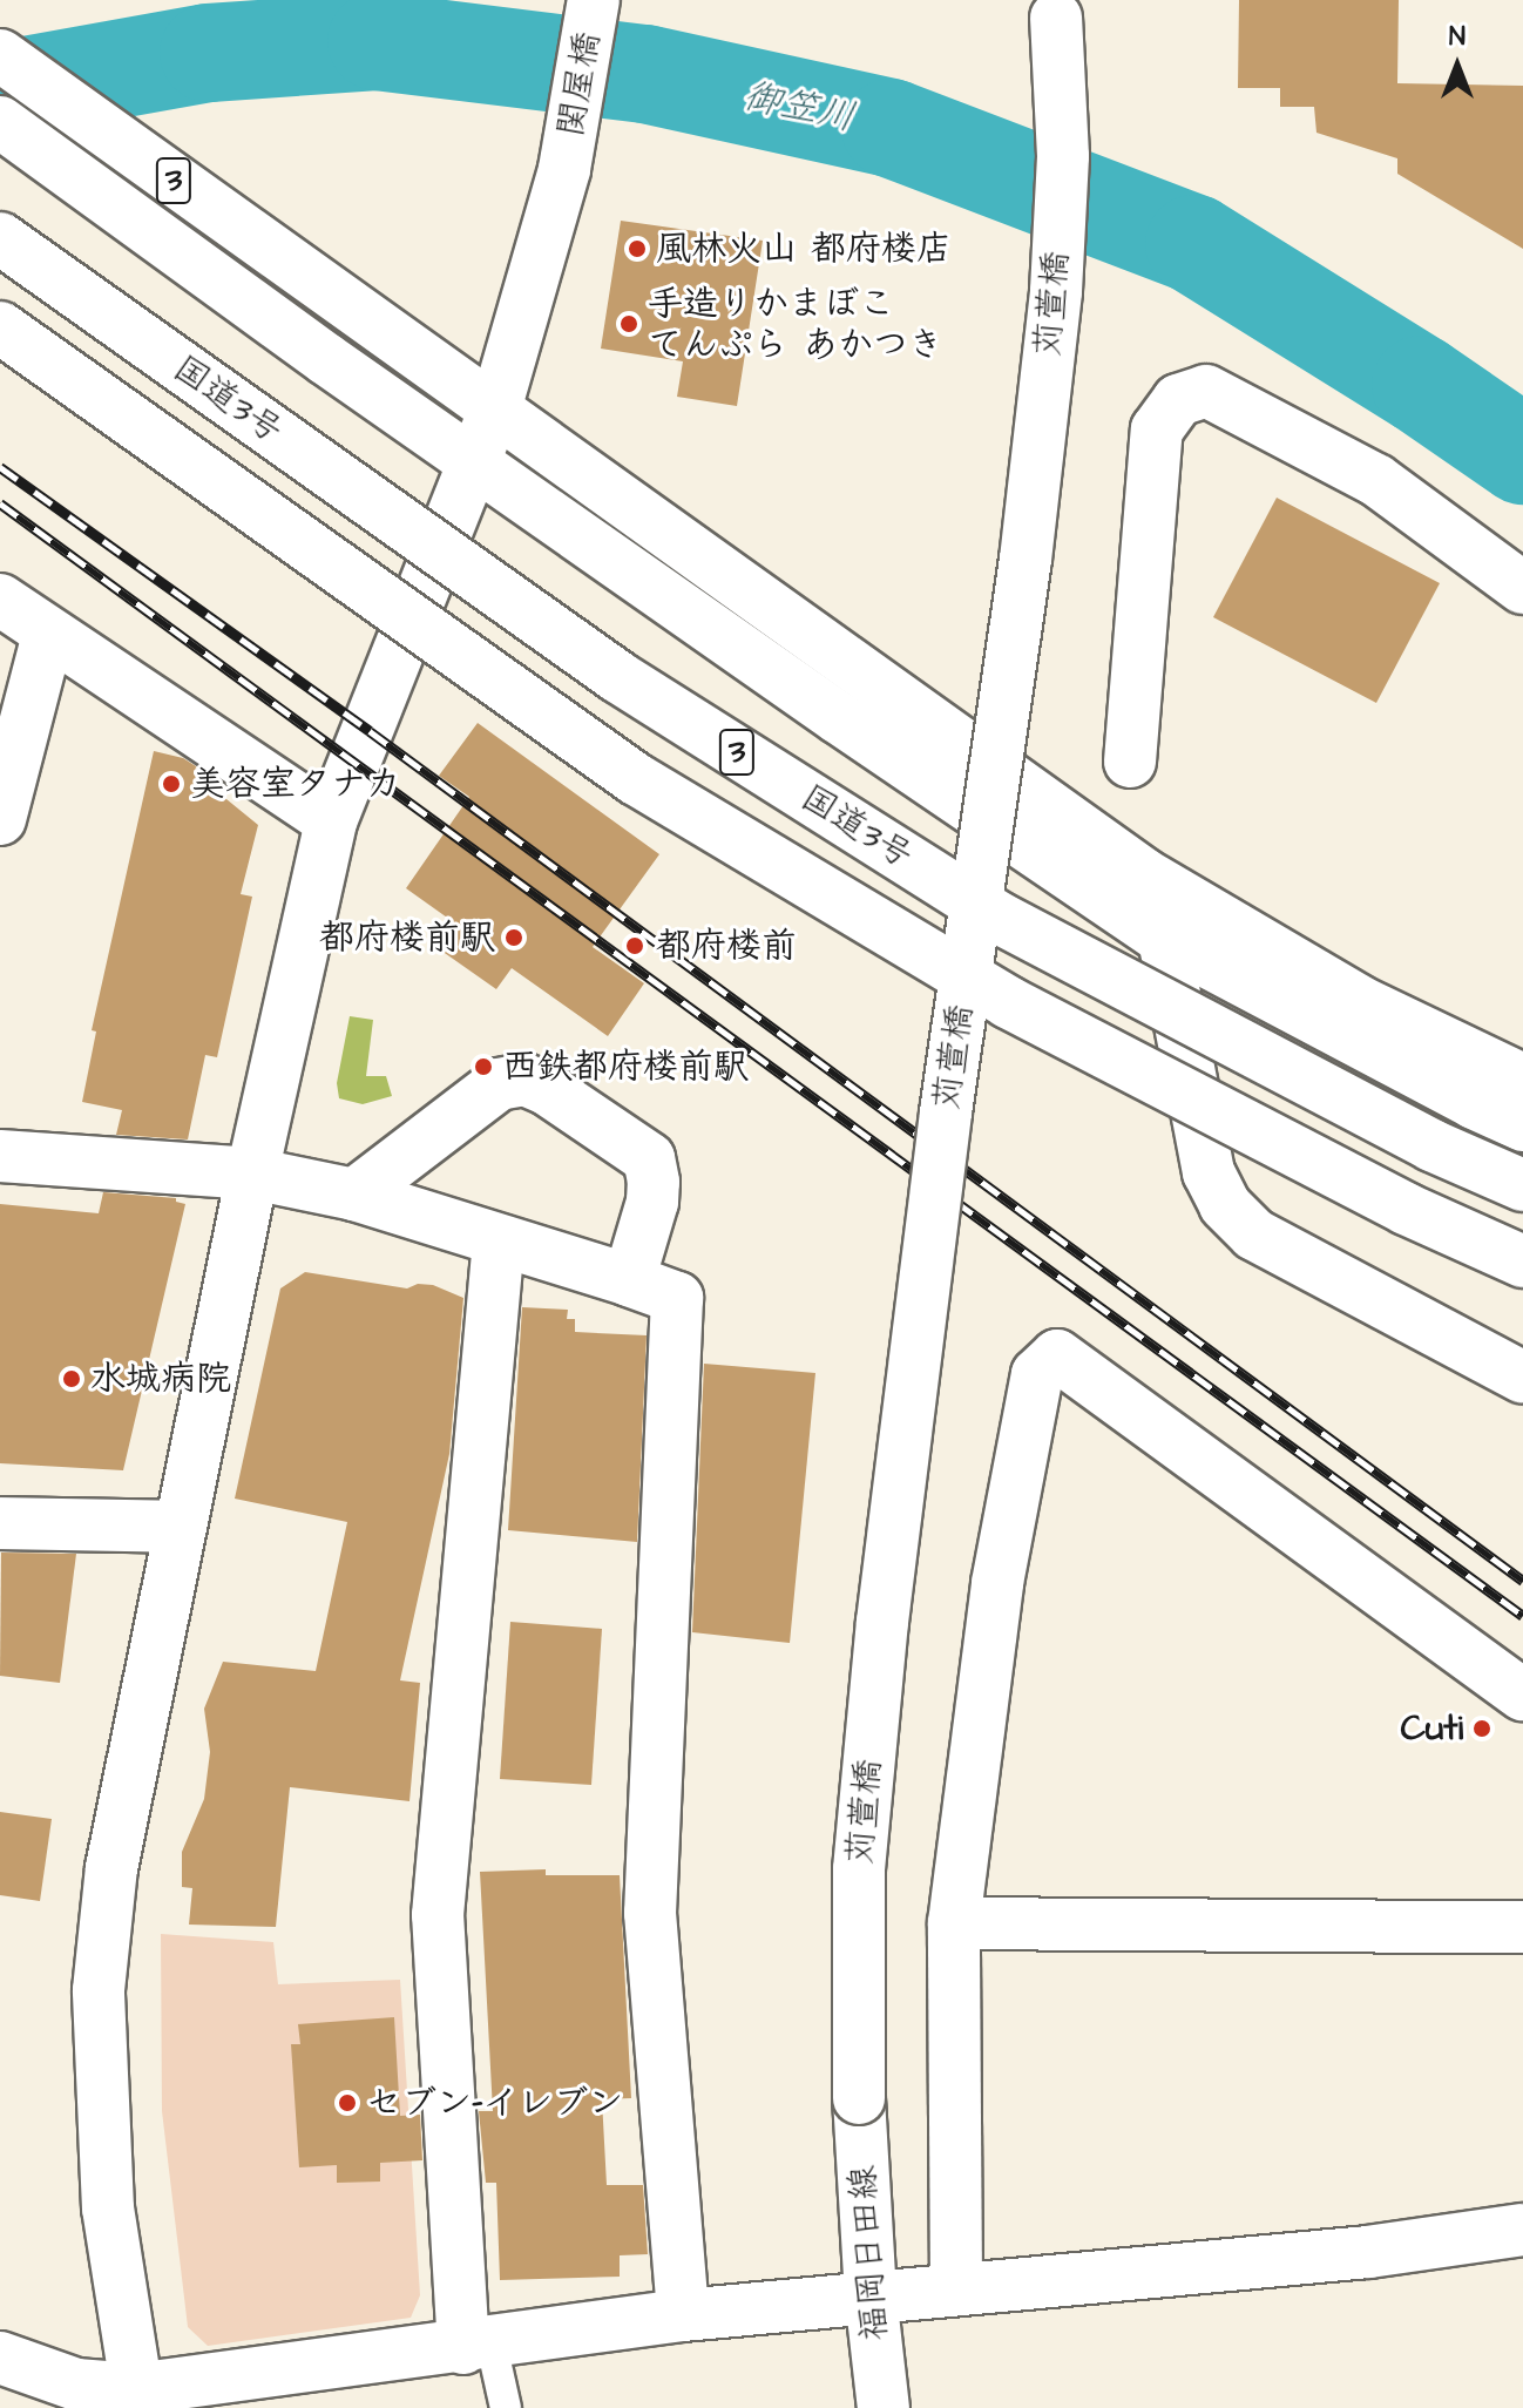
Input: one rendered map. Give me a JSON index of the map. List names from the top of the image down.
{
  "streets": {
    "main road": [
      "関屋橋",
      "3",
      "苅萱橋",
      "国道3号",
      "福岡日田線"
    ]
  },
  "crossings": [
    ["関屋橋", "3"],
    ["苅萱橋", "福岡日田線"]
  ],
  "water": ["御笠川"],
  "places": [
    "風林火山 都府楼店",
    "手造りかまぼこ てんぷら あかつき",
    "美容室タナカ",
    "都府楼前駅",
    "都府楼前",
    "西鉄都府楼前駅",
    "水城病院",
    "Cuti",
    "セブン-イレブン"
  ],
  "north": "top"
}
